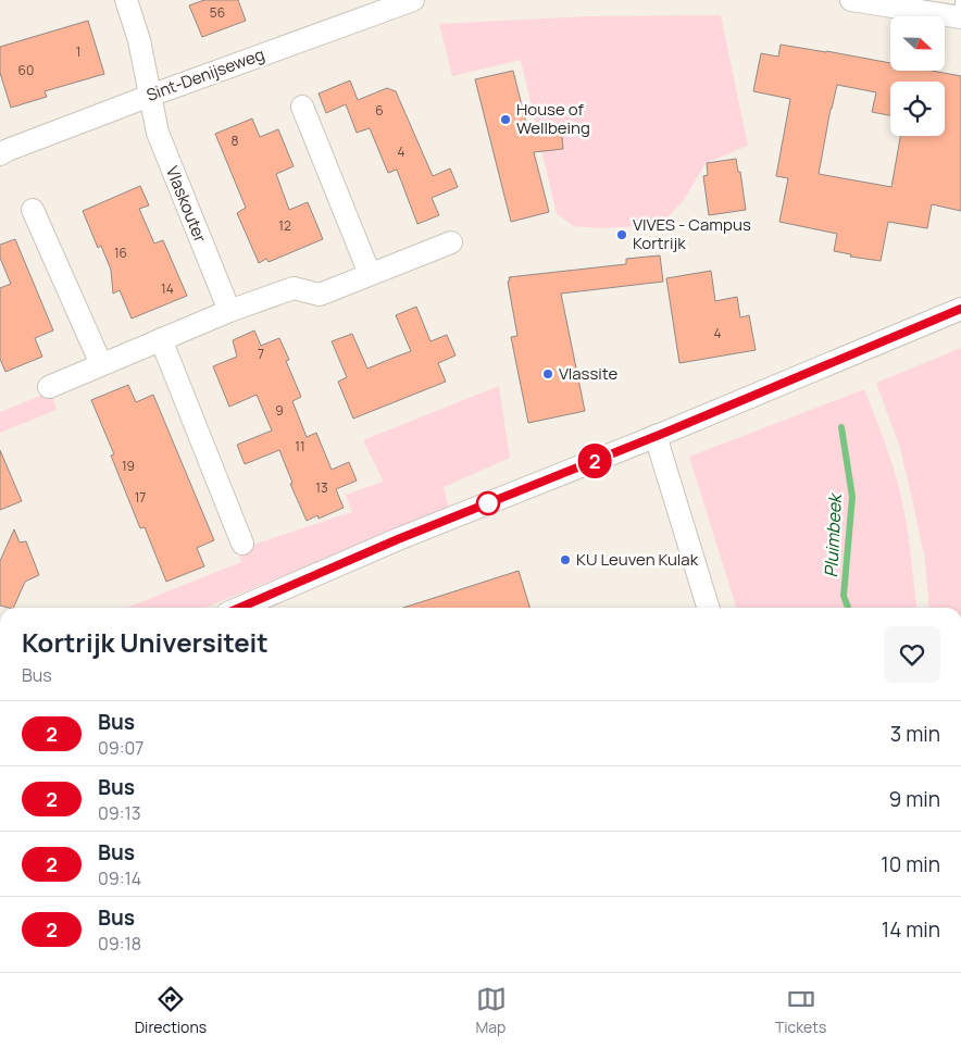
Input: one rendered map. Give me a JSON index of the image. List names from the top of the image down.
{
  "streets": {
    "street": ["Sint-Denijseweg", "Vlaskouter"]
  },
  "crossings": [
    ["Sint-Denijseweg", "Vlaskouter"]
  ],
  "water": ["Pluimbeek"],
  "places": [
    "House of Wellbeing",
    "VIVES - Campus Kortrijk",
    "Vlassite",
    "KU Leuven Kulak"
  ],
  "lines": ["bus line 2"],
  "house_numbers": [
    "56",
    "1",
    "60",
    "6",
    "8",
    "4",
    "12",
    "16",
    "14",
    "4",
    "7",
    "9",
    "11",
    "19",
    "13",
    "17"
  ],
  "north": "right",
  "page": {
    "on_map": "2",
    "heading": ["Kortrijk Universiteit", "Bus"],
    "list": [
      {
        "mark": "2",
        "name": "Bus",
        "note": "09:07",
        "value": "3 min"
      },
      {
        "mark": "2",
        "name": "Bus",
        "note": "09:13",
        "value": "9 min"
      },
      {
        "mark": "2",
        "name": "Bus",
        "note": "09:14",
        "value": "10 min"
      },
      {
        "mark": "2",
        "name": "Bus",
        "note": "09:18",
        "value": "14 min"
      }
    ],
    "tabs": ["Directions", "Map", "Tickets"]
  }
}
